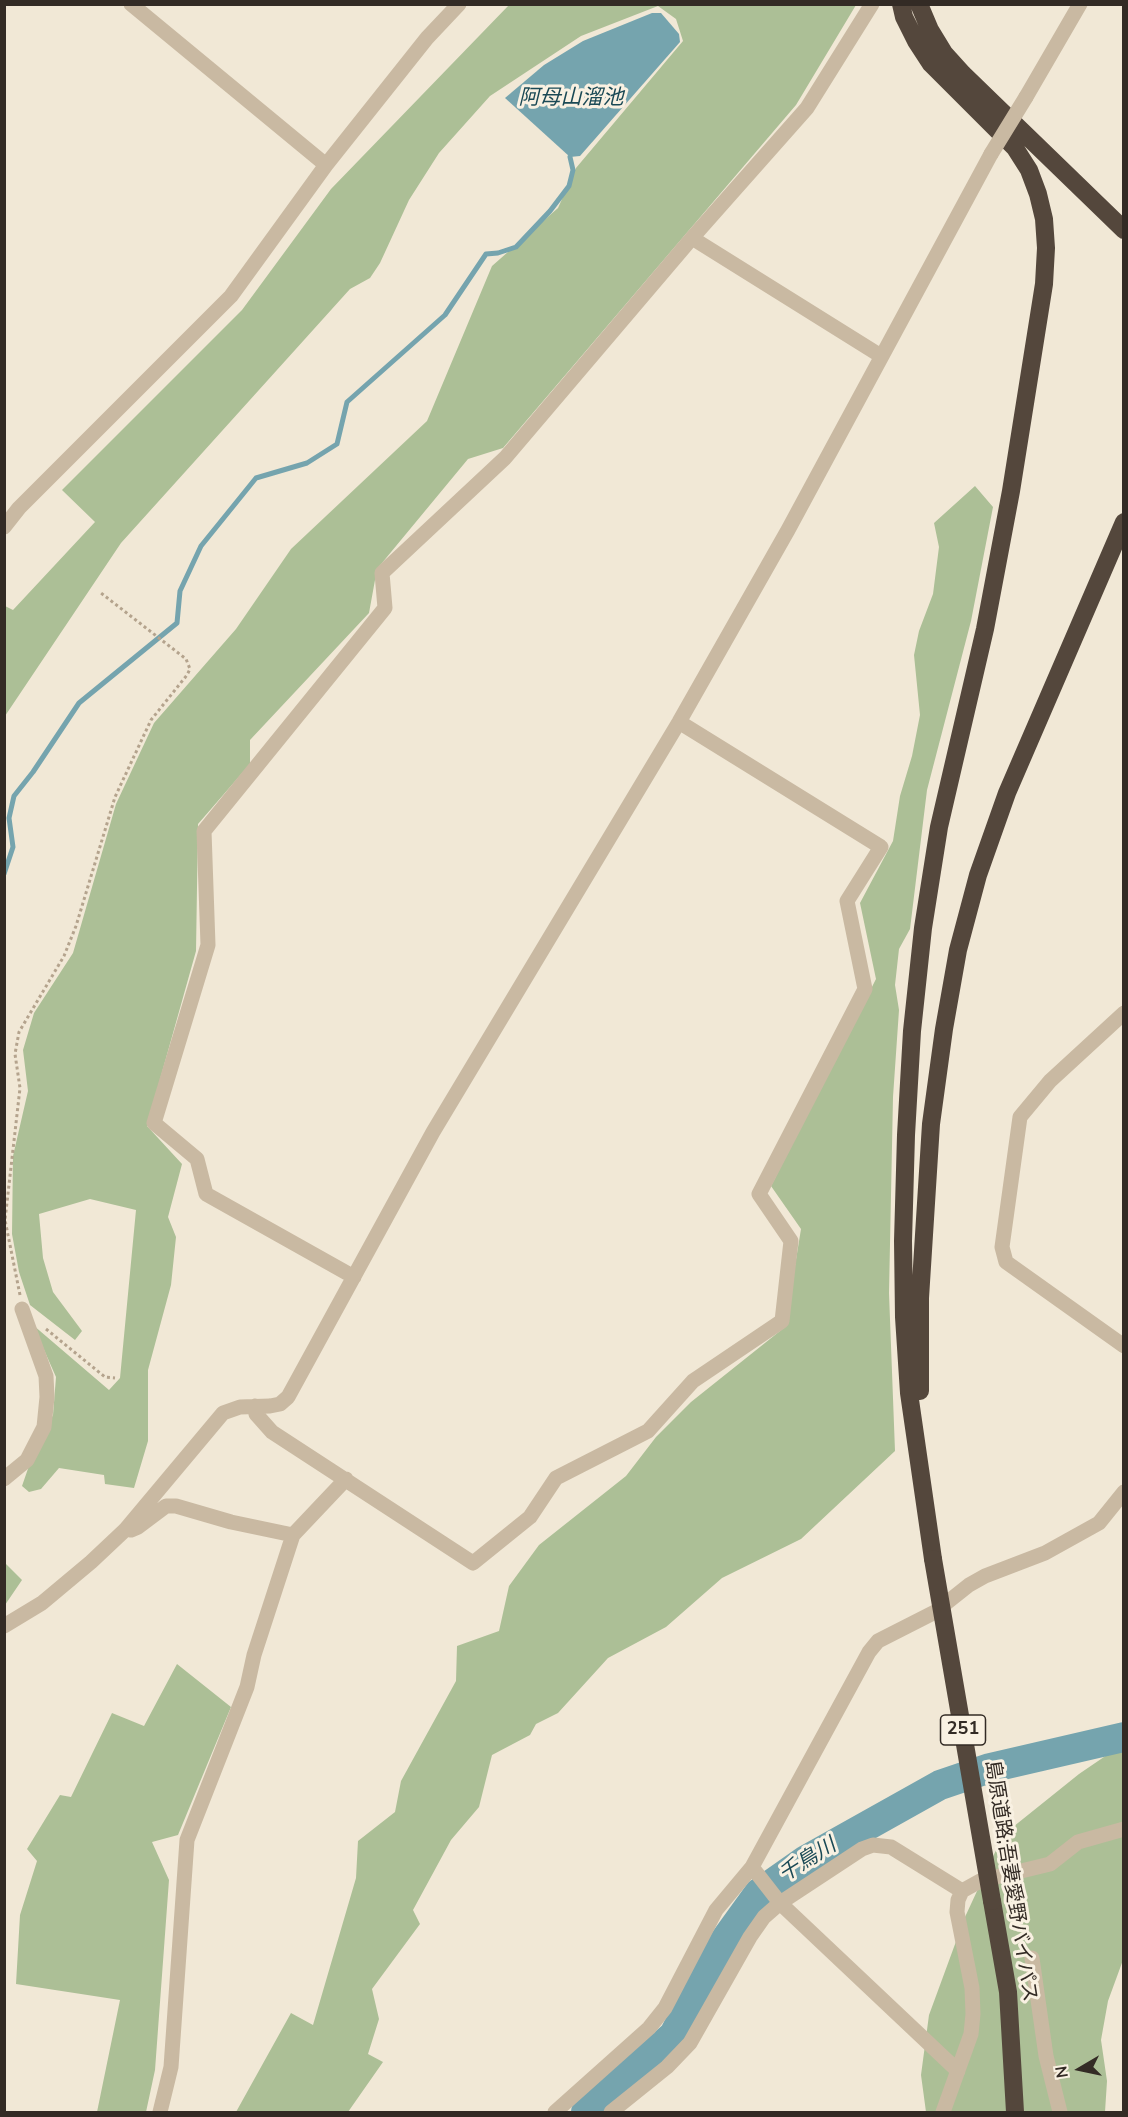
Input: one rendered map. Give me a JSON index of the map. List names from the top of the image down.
{
  "streets": {
    "highway": ["251", "島原道路;吾妻愛野バイパス"]
  },
  "water": ["阿母山溜池", "千鳥川"],
  "north": "left"
}
